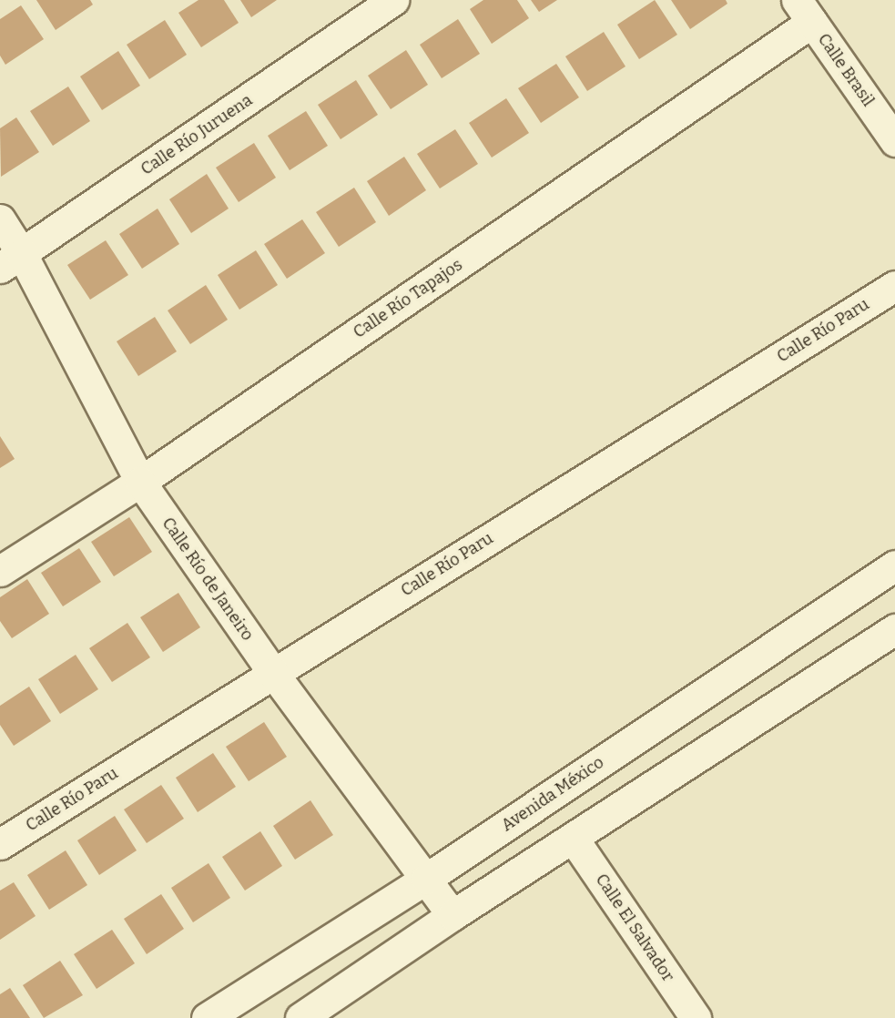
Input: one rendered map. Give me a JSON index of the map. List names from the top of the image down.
{
  "streets": {
    "street": [
      "Calle Brasil",
      "Calle Río Juruena",
      "Calle Río Tapajos",
      "Calle Río Paru",
      "Calle Río de Janeiro",
      "Avenida México",
      "Calle El Salvador"
    ]
  },
  "crossings": [
    ["Calle Brasil", "Calle Río Tapajos"],
    ["Calle Río Juruena", "Calle Río de Janeiro"],
    ["Calle Río Tapajos", "Calle Río de Janeiro"],
    ["Calle Río Paru", "Calle Río de Janeiro"],
    ["Calle Río de Janeiro", "Avenida México"]
  ]
}
